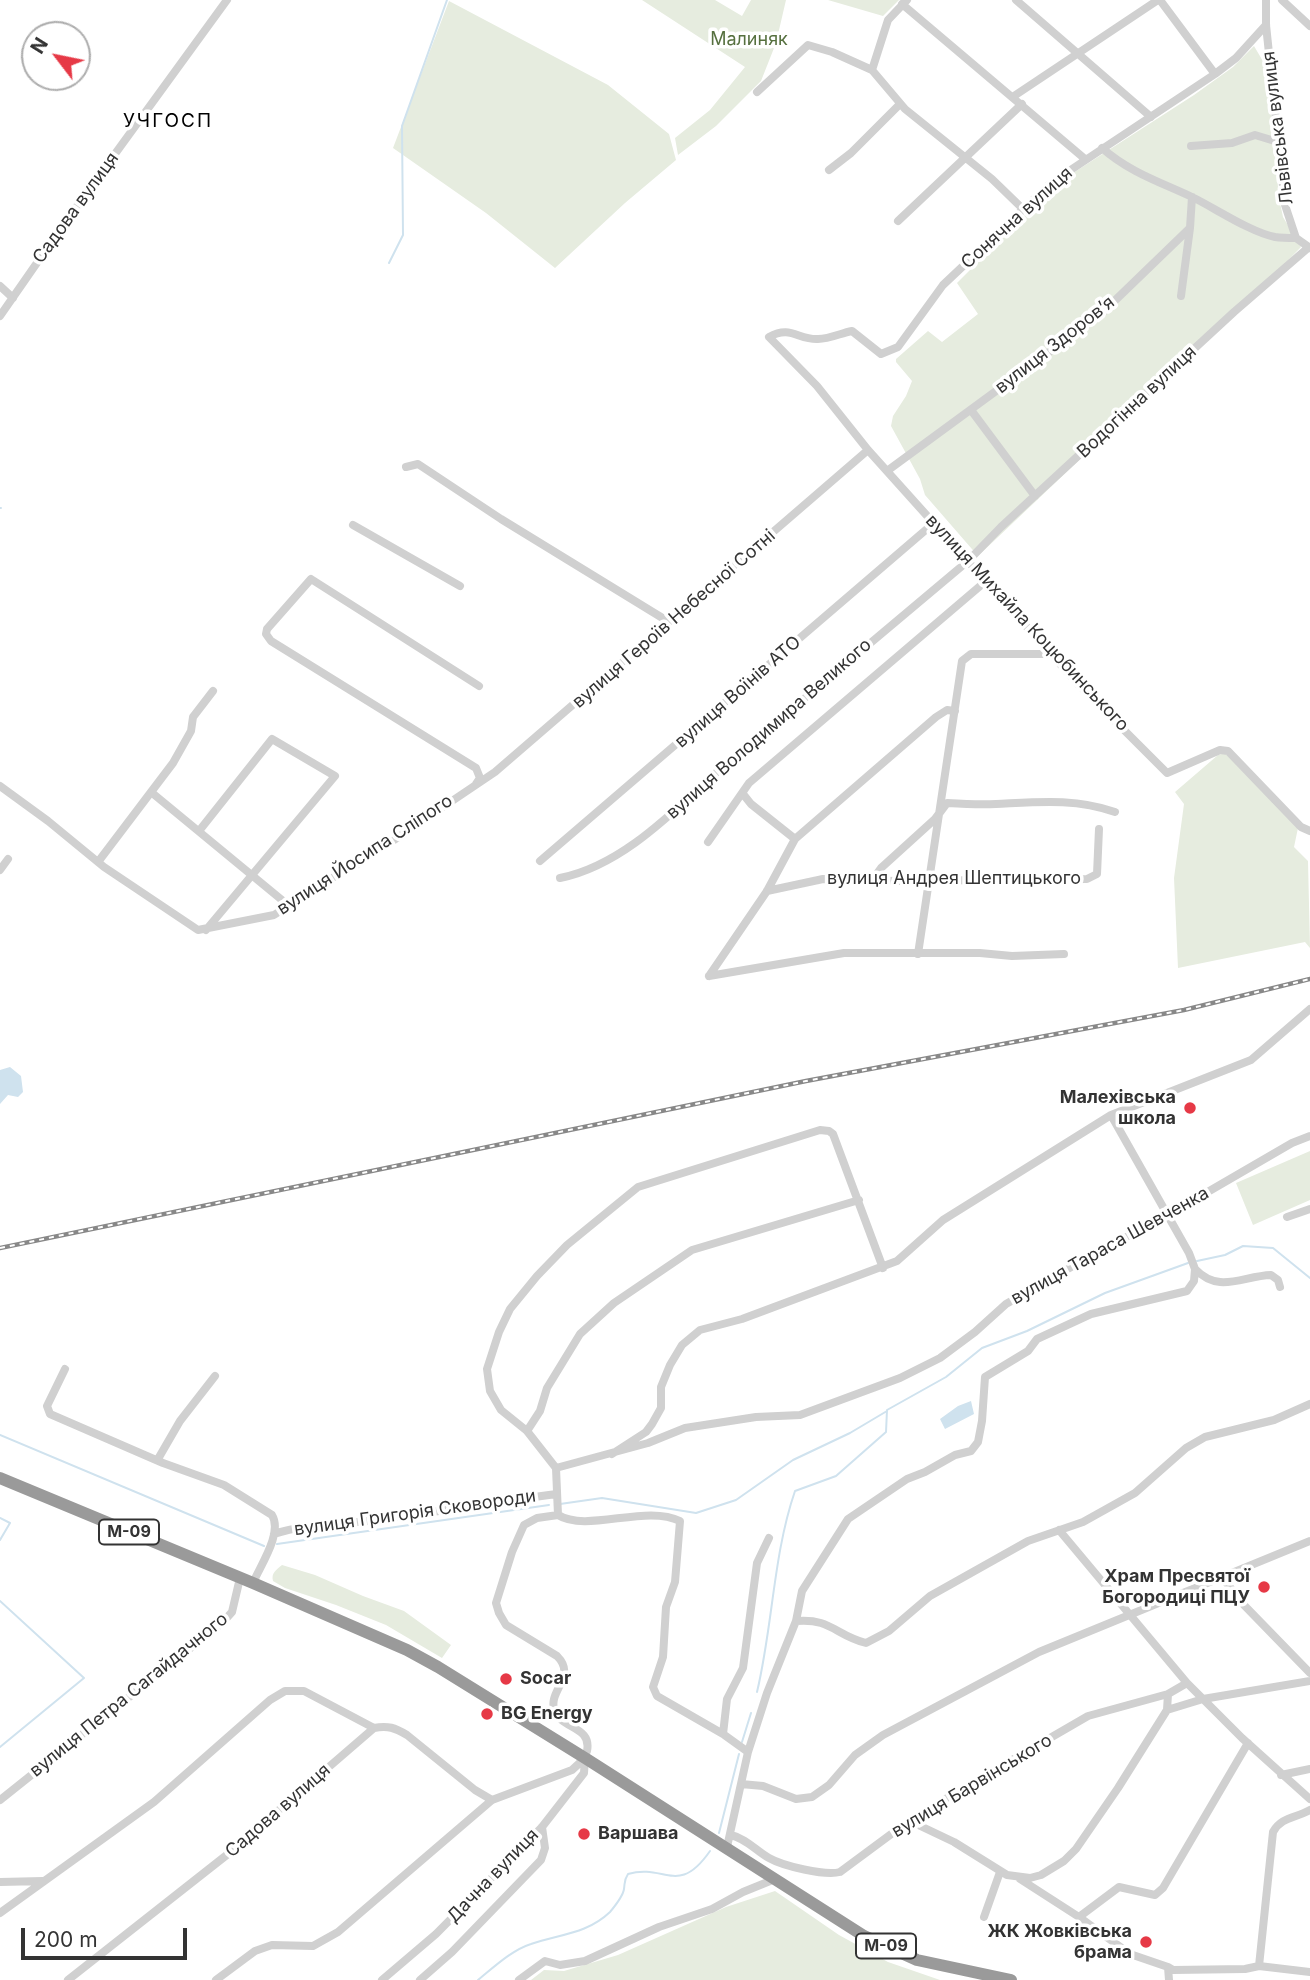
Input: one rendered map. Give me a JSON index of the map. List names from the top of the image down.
{
  "streets": {
    "highway": ["М-09"],
    "street": [
      "Львівська вулиця",
      "Садова вулиця",
      "Сонячна вулиця",
      "вулиця Здоровʼя",
      "Водогінна вулиця",
      "вулиця Героїв Небесної Сотні",
      "вулиця Михайла Коцюбинського",
      "вулиця Воїнів АТО",
      "вулиця Володимира Великого",
      "вулиця Йосипа Сліпого",
      "вулиця Андрея Шептицького",
      "вулиця Тараса Шевченка",
      "вулиця Григорія Сковороди",
      "вулиця Петра Сагайдачного",
      "вулиця Барвінського",
      "Дачна вулиця"
    ]
  },
  "crossings": [
    ["Львівська вулиця", "Сонячна вулиця"],
    ["Сонячна вулиця", "вулиця Михайла Коцюбинського"],
    ["вулиця Здоровʼя", "вулиця Михайла Коцюбинського"],
    ["Водогінна вулиця", "вулиця Михайла Коцюбинського"],
    ["Водогінна вулиця", "вулиця Володимира Великого"],
    ["вулиця Героїв Небесної Сотні", "вулиця Михайла Коцюбинського"],
    ["вулиця Героїв Небесної Сотні", "вулиця Йосипа Сліпого"],
    ["вулиця Михайла Коцюбинського", "вулиця Воїнів АТО"],
    ["вулиця Михайла Коцюбинського", "вулиця Володимира Великого"],
    ["М-09", "вулиця Петра Сагайдачного"],
    ["М-09", "вулиця Барвінського"],
    ["М-09", "Дачна вулиця"]
  ],
  "districts": ["УЧГОСП"],
  "parks": ["Малиняк"],
  "places": [
    "Малехівська школа",
    "Храм Пресвятої Богородиці ПЦУ",
    "Socar",
    "BG Energy",
    "Варшава",
    "ЖК Жовківська брама"
  ],
  "scale_bar": "200 m",
  "north": "top left"
}
